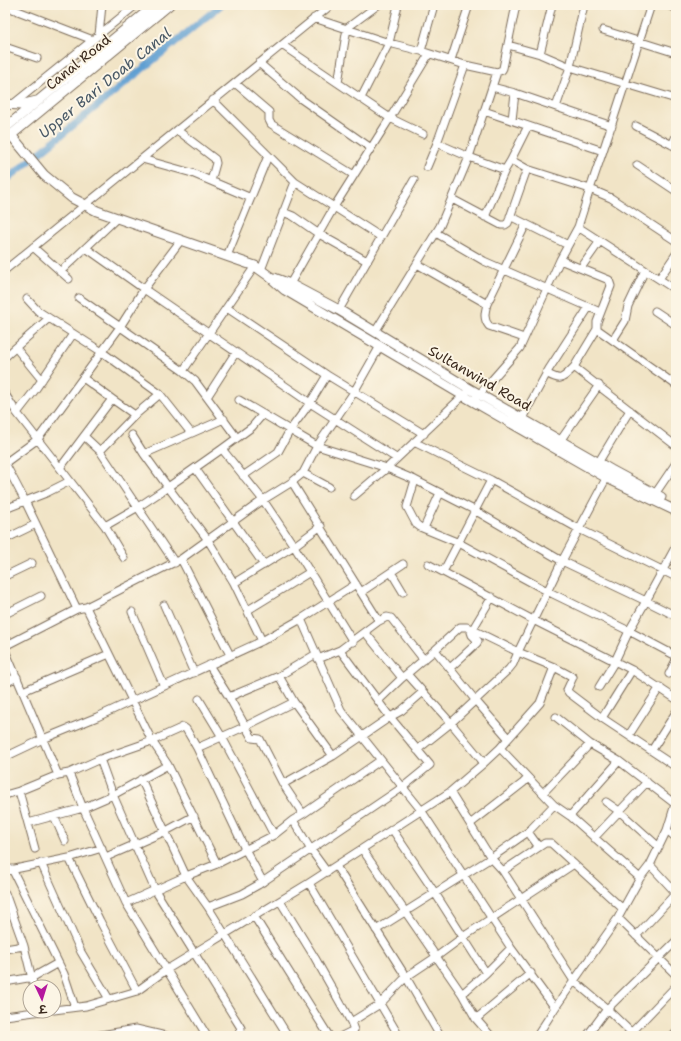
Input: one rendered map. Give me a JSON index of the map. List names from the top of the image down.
{
  "streets": {
    "main road": ["Canal Road", "Sultanwind Road"]
  },
  "water": ["Upper Bari Doab Canal"],
  "north": "bottom"
}
